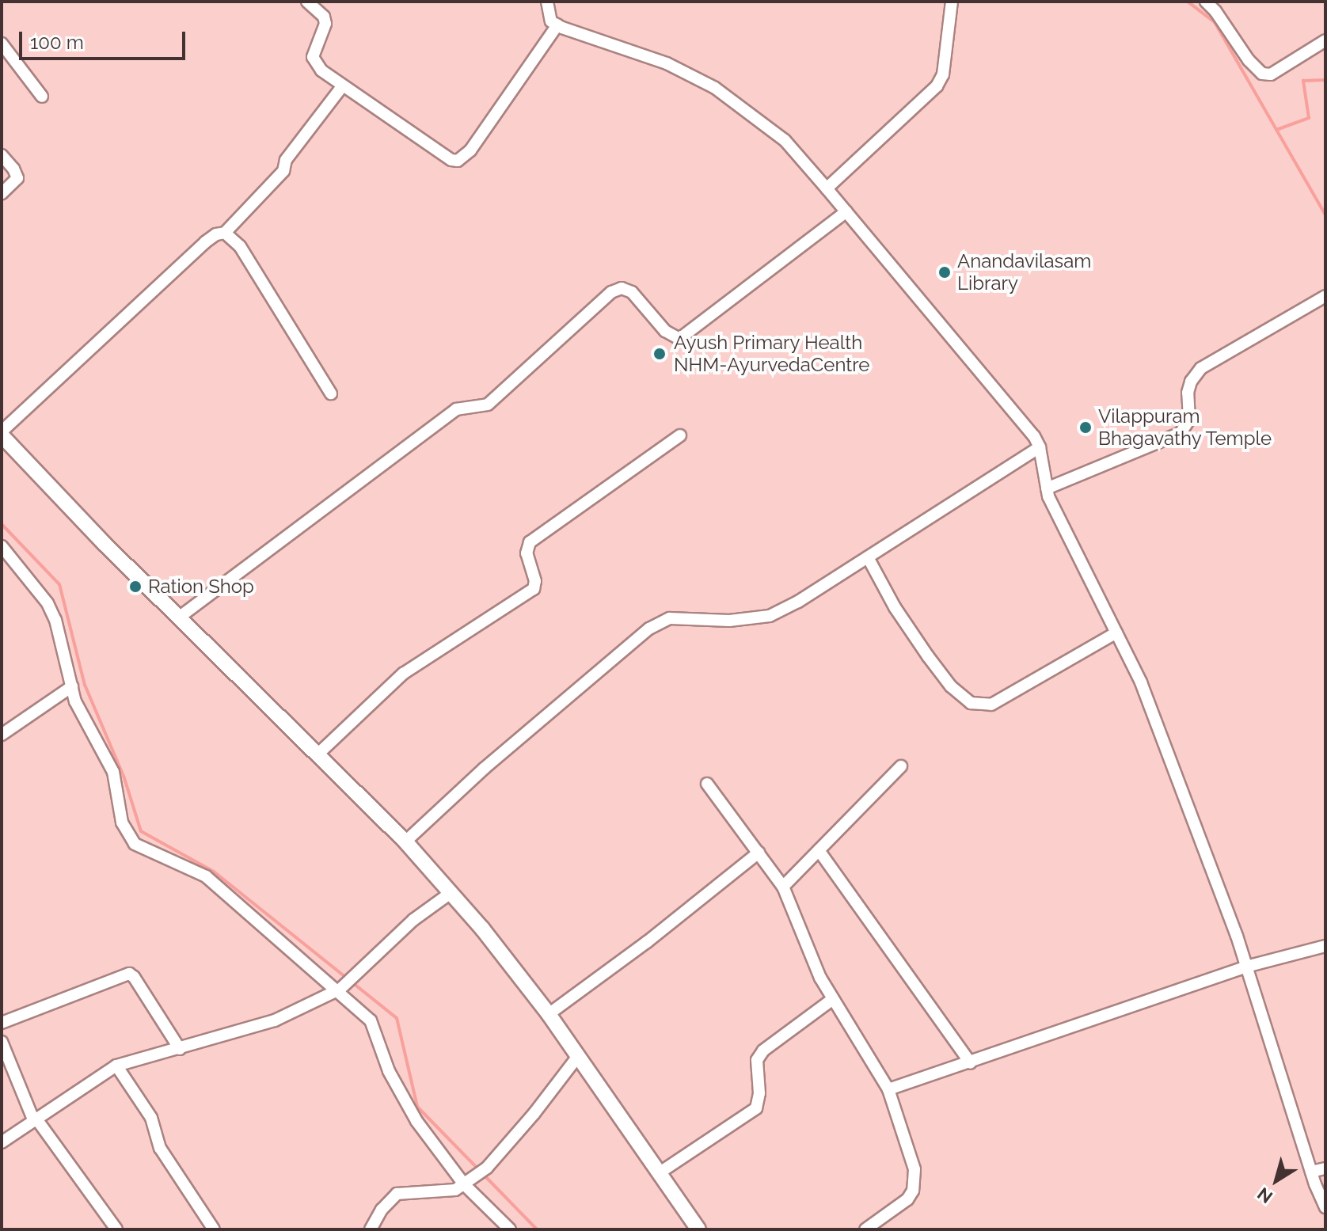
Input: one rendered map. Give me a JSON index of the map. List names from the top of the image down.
{
  "places": [
    "Anandavilasam Library",
    "Ayush Primary Health NHM-AyurvedaCentre",
    "Vilappuram Bhagavathy Temple",
    "Ration Shop"
  ],
  "scale_bar": "100 m",
  "north": "bottom left"
}
